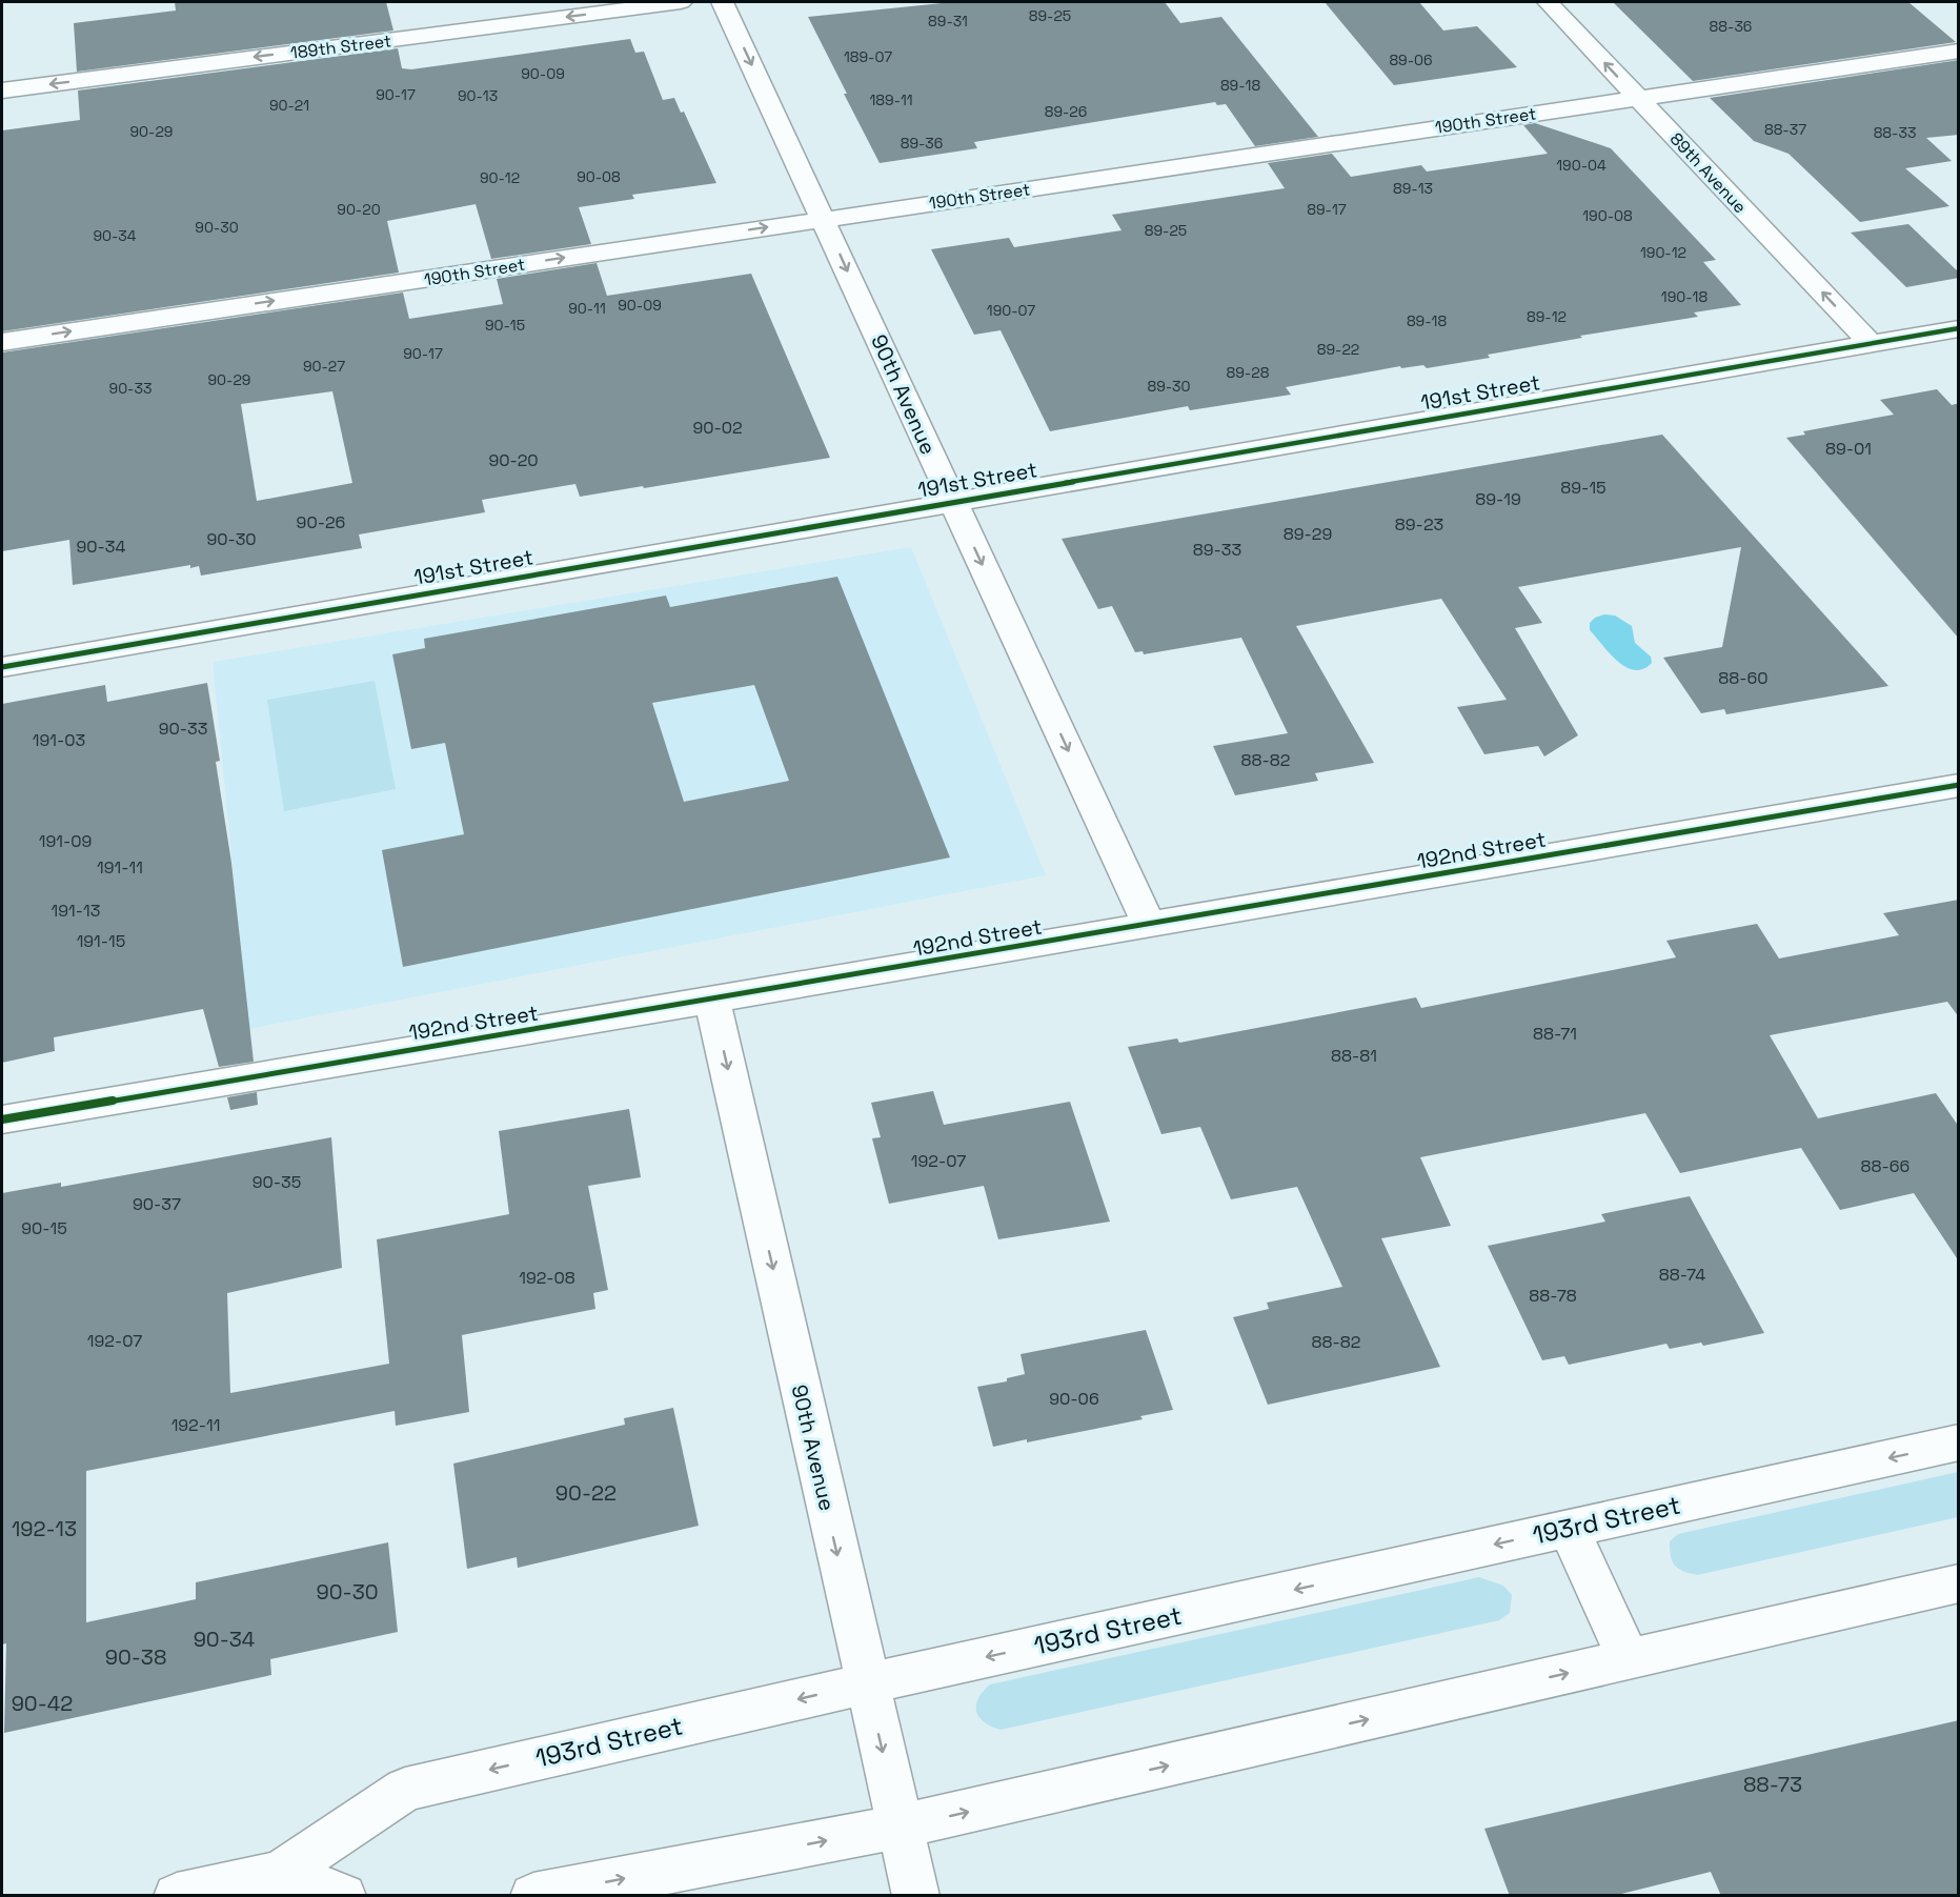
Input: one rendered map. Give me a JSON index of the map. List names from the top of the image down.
{
  "streets": {
    "street": [
      "189th Street",
      "190th Street",
      "89th Avenue",
      "191st Street",
      "90th Avenue",
      "192nd Street",
      "193rd Street"
    ]
  },
  "crossings": [
    ["190th Street", "89th Avenue"],
    ["190th Street", "90th Avenue"],
    ["89th Avenue", "191st Street"],
    ["191st Street", "90th Avenue"],
    ["90th Avenue", "192nd Street"],
    ["90th Avenue", "193rd Street"]
  ],
  "one_way": [
    "189th Street",
    "190th Street",
    "89th Avenue",
    "90th Avenue"
  ],
  "house_numbers": [
    "89-25",
    "89-31",
    "88-36",
    "189-07",
    "89-06",
    "90-09",
    "89-18",
    "90-17",
    "90-13",
    "189-11",
    "90-21",
    "89-26",
    "88-37",
    "90-29",
    "88-33",
    "89-36",
    "190-04",
    "90-08",
    "90-12",
    "89-13",
    "90-20",
    "89-17",
    "190-08",
    "90-30",
    "89-25",
    "90-34",
    "190-12",
    "190-18",
    "90-09",
    "90-11",
    "190-07",
    "89-12",
    "89-18",
    "90-15",
    "89-22",
    "90-17",
    "90-27",
    "89-28",
    "90-29",
    "89-30",
    "90-33",
    "90-02",
    "89-01",
    "90-20",
    "89-15",
    "89-19",
    "90-26",
    "89-23",
    "89-29",
    "90-30",
    "90-34",
    "89-33",
    "88-60",
    "90-33",
    "191-03",
    "88-82",
    "191-09",
    "191-11",
    "191-13",
    "191-15",
    "88-71",
    "88-81",
    "192-07",
    "88-66",
    "90-35",
    "90-37",
    "90-15",
    "88-74",
    "192-08",
    "88-78",
    "192-07",
    "88-82",
    "90-06",
    "192-11",
    "90-22",
    "192-13",
    "90-30",
    "90-34",
    "90-38",
    "90-42",
    "88-73"
  ]
}
